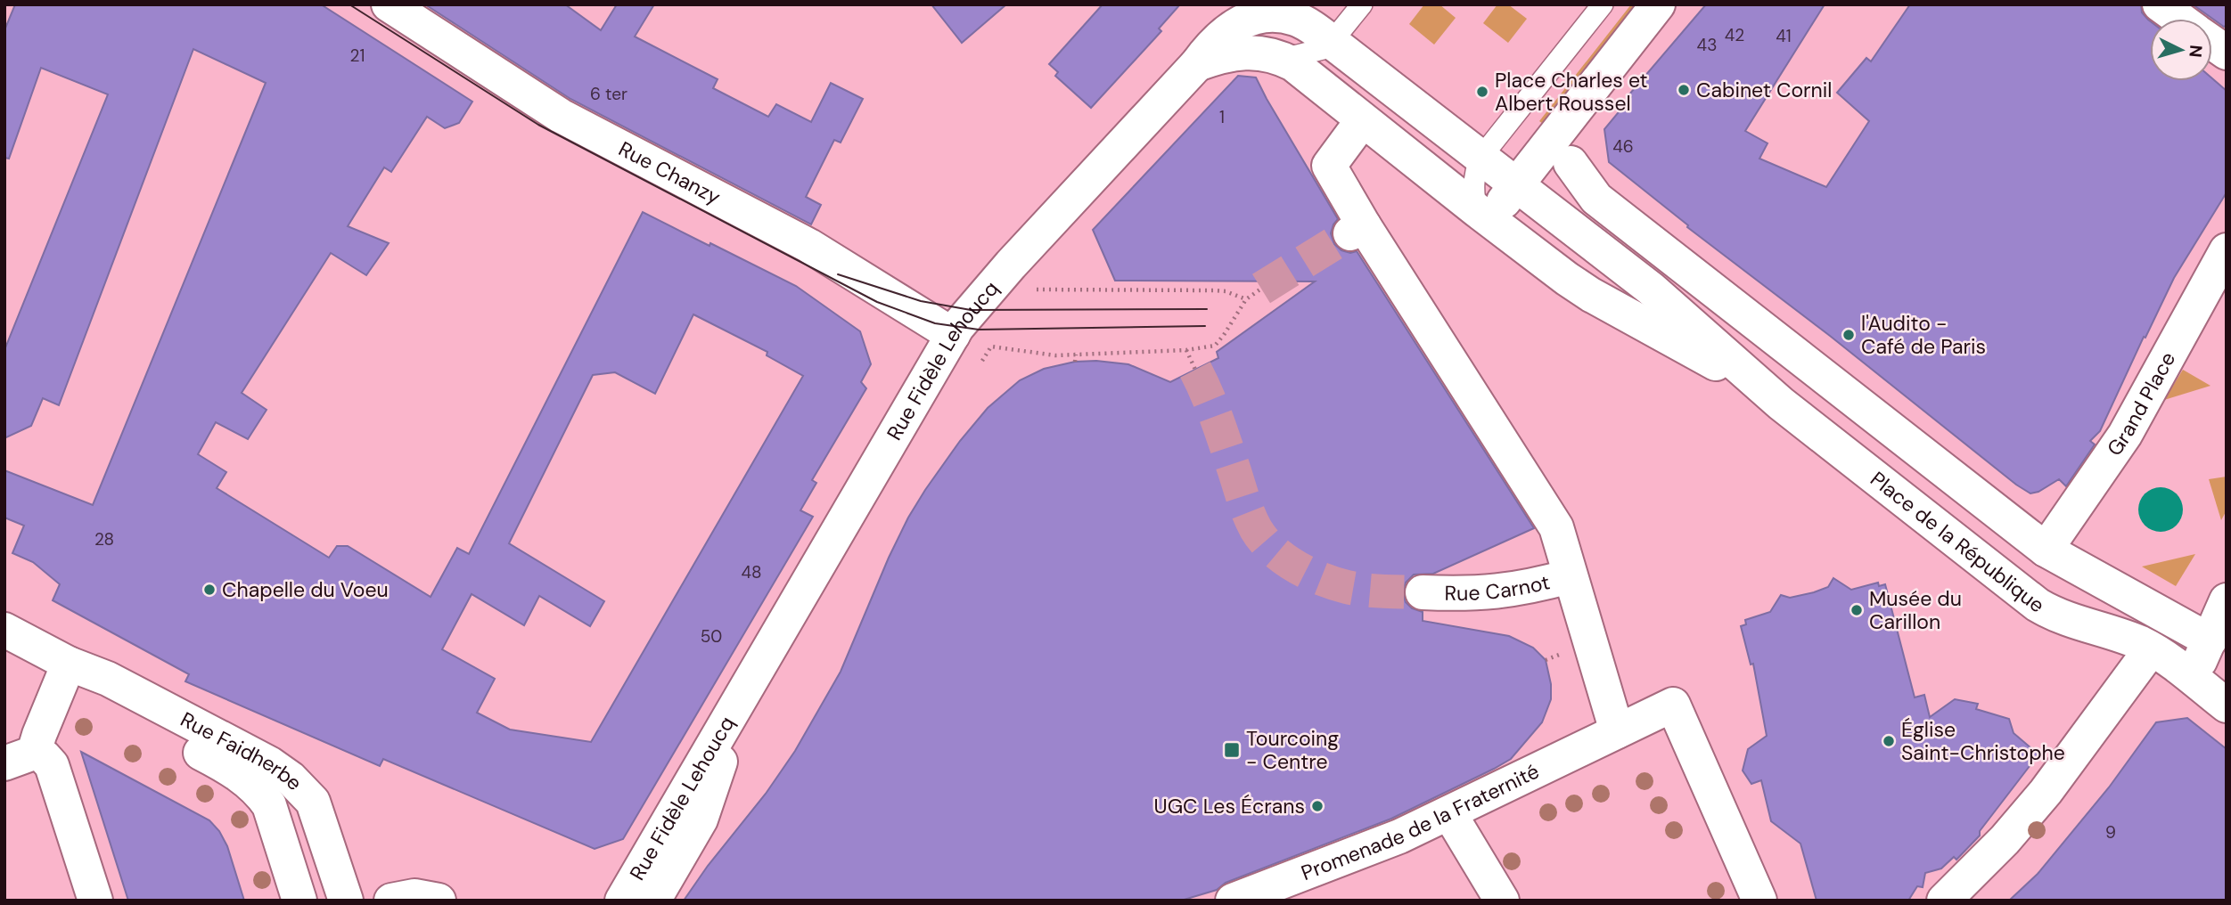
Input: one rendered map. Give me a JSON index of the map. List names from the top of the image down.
{
  "streets": {
    "main road": [
      "Rue Chanzy",
      "Rue Fidèle Lehoucq",
      "Grand Place",
      "Place de la République",
      "Rue Carnot",
      "Rue Faidherbe",
      "Promenade de la Fraternité"
    ]
  },
  "crossings": [
    ["Rue Chanzy", "Rue Fidèle Lehoucq"]
  ],
  "places": {
    "other": [
      "Cabinet Cornil",
      "Place Charles et Albert Roussel",
      "l'Audito - Café de Paris",
      "Chapelle du Voeu",
      "Musée du Carillon",
      "Église Saint-Christophe",
      "UGC Les Écrans"
    ],
    "transit": ["Tourcoing - Centre"]
  },
  "house_numbers": [
    "42",
    "41",
    "43",
    "21",
    "6 ter",
    "1",
    "46",
    "28",
    "48",
    "50",
    "9"
  ],
  "north": "right"
}
